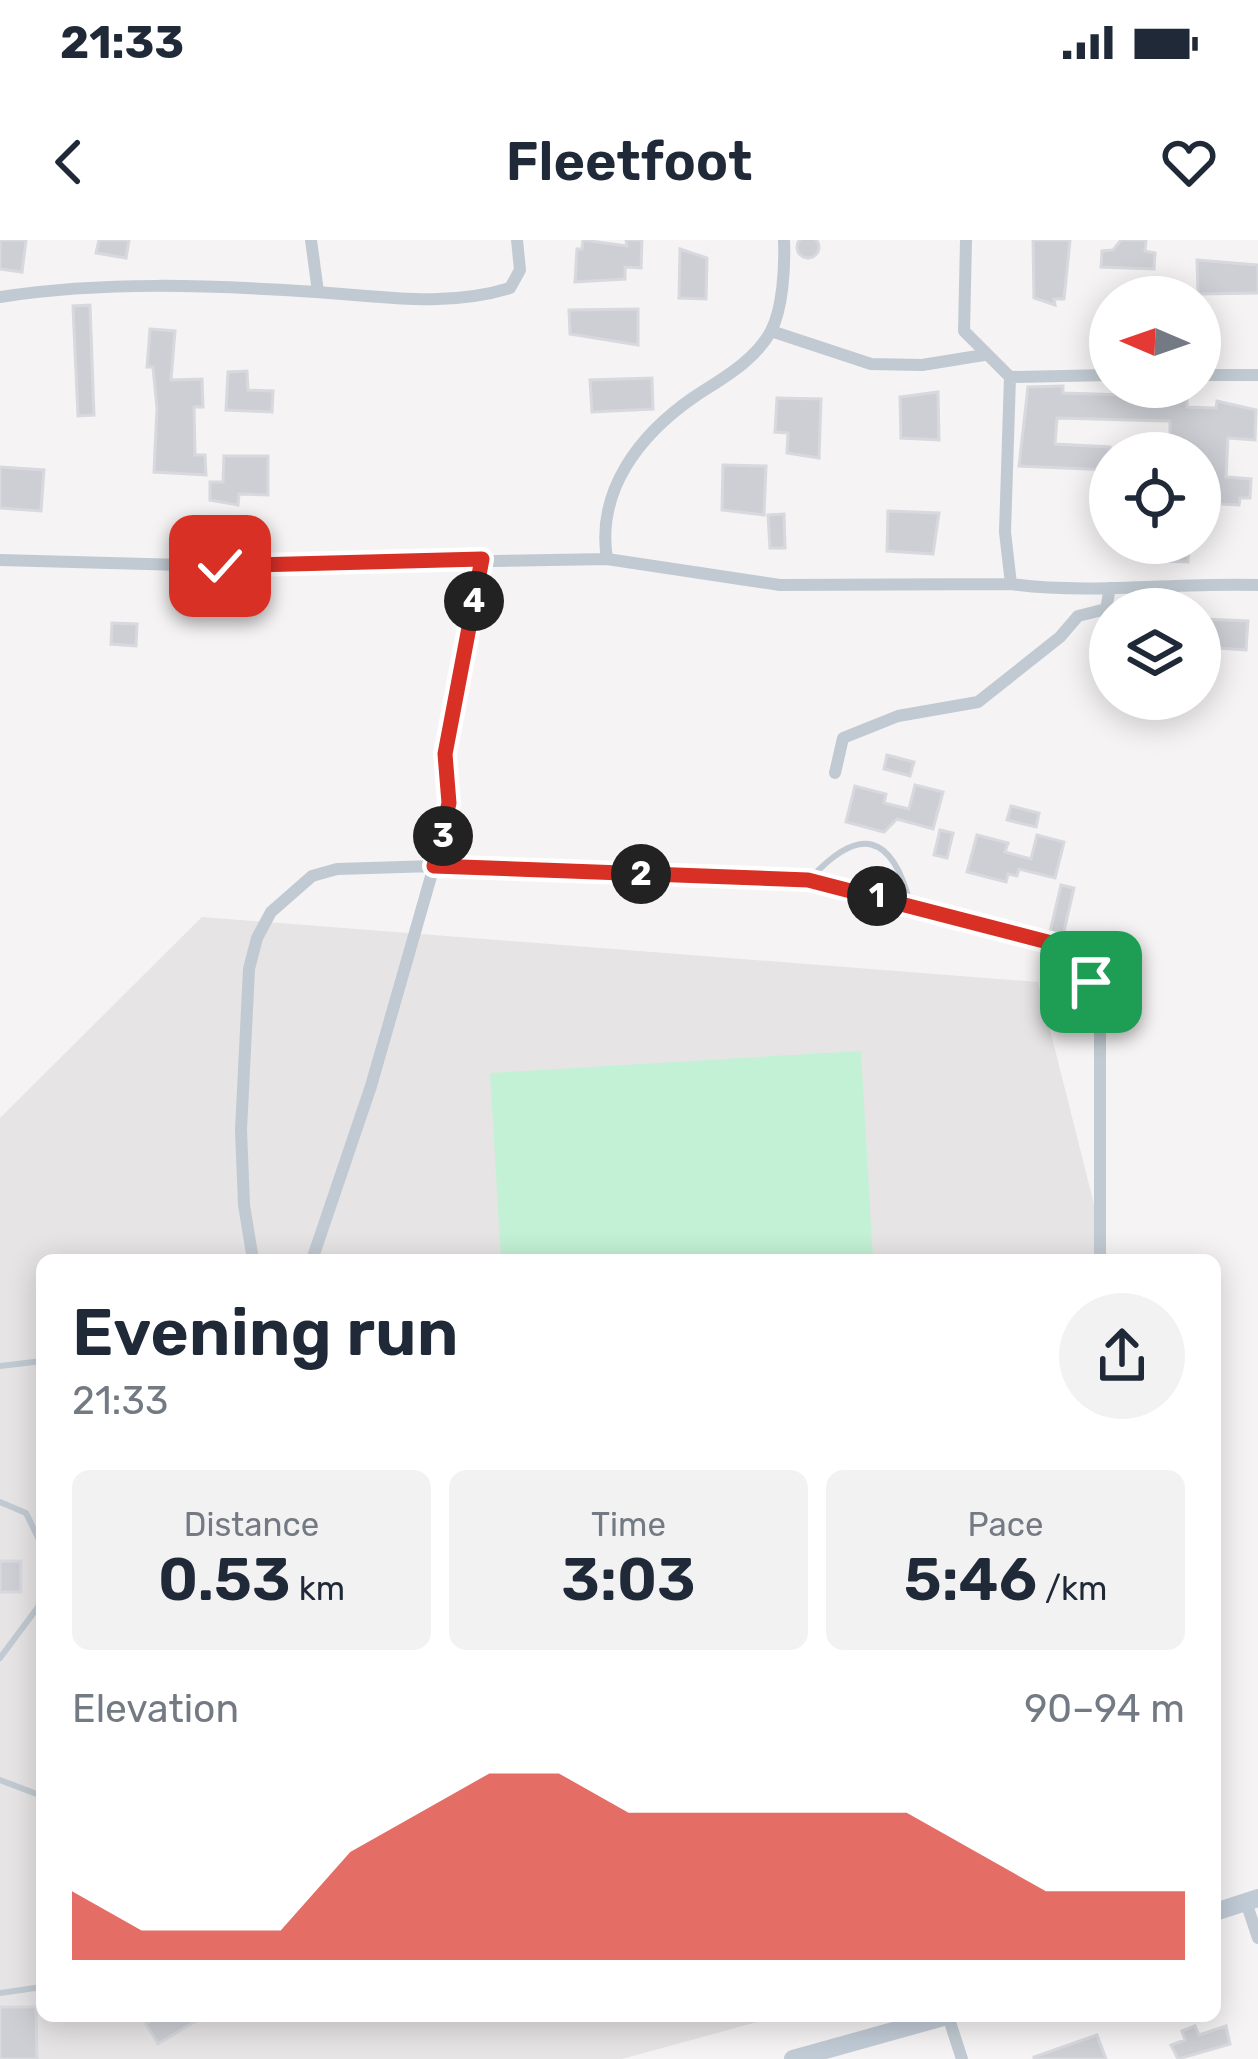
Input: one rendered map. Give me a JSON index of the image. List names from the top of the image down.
{
  "north": "left",
  "page": {
    "status": "21:33",
    "header": "Fleetfoot",
    "pins": [
      "4",
      "3",
      "2",
      "1"
    ],
    "heading": ["Evening run", "21:33"],
    "stats": [
      ["Distance", "0.53 km"],
      ["Time", "3:03"],
      ["Pace", "5:46 /km"]
    ],
    "chart": ["Elevation", "90–94 m"]
  }
}
